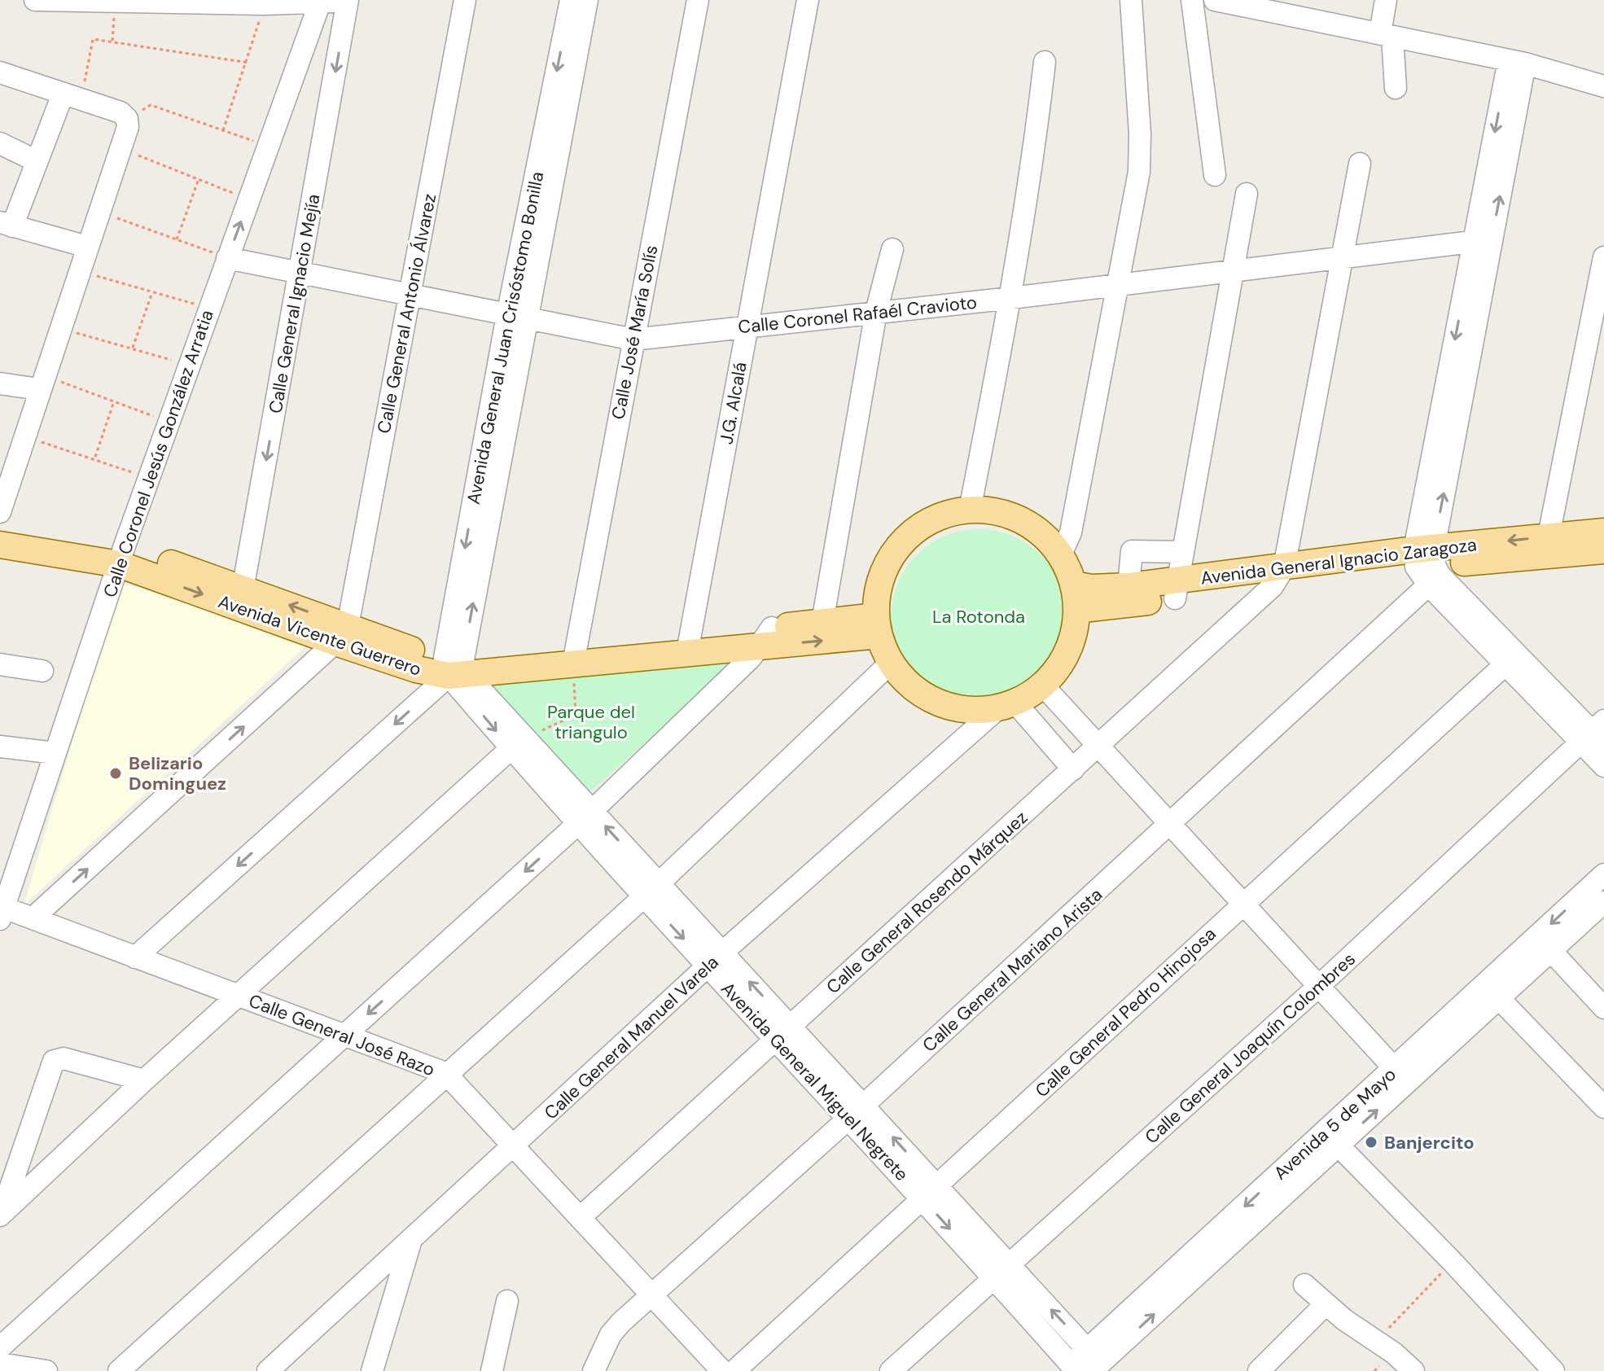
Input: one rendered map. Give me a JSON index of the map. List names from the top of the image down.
{
  "streets": {
    "main road": ["Avenida General Ignacio Zaragoza", "Avenida Vicente Guerrero"],
    "street": [
      "Calle General Ignacio Mejía",
      "Calle General Antonio Álvarez",
      "Calle Coronel Rafaél Cravioto",
      "Calle José María Solís",
      "Avenida General Juan Crisóstomo Bonilla",
      "J.G. Alcalá",
      "Calle Coronel Jesús González Arratia",
      "Calle General Rosendo Márquez",
      "Calle General Mariano Arista",
      "Calle General Pedro Hinojosa",
      "Calle General José Razo",
      "Calle General Manuel Varela",
      "Calle General Joaquín Colombres",
      "Avenida General Miguel Negrete",
      "Avenida 5 de Mayo"
    ]
  },
  "crossings": [
    ["Calle General Ignacio Mejía", "Calle Coronel Rafaél Cravioto"],
    ["Calle General Ignacio Mejía", "Avenida Vicente Guerrero"],
    ["Calle General Antonio Álvarez", "Calle Coronel Rafaél Cravioto"],
    ["Calle General Antonio Álvarez", "Avenida Vicente Guerrero"],
    ["Calle Coronel Rafaél Cravioto", "Calle José María Solís"],
    ["Calle Coronel Rafaél Cravioto", "Avenida General Juan Crisóstomo Bonilla"],
    ["Calle Coronel Rafaél Cravioto", "J.G. Alcalá"],
    ["Calle Coronel Rafaél Cravioto", "Calle Coronel Jesús González Arratia"],
    ["Calle José María Solís", "Avenida Vicente Guerrero"],
    ["Avenida General Juan Crisóstomo Bonilla", "Avenida Vicente Guerrero"],
    ["Avenida General Juan Crisóstomo Bonilla", "Avenida General Miguel Negrete"],
    ["J.G. Alcalá", "Avenida Vicente Guerrero"],
    ["Calle Coronel Jesús González Arratia", "Avenida Vicente Guerrero"],
    ["Calle Coronel Jesús González Arratia", "Calle General José Razo"],
    ["Avenida General Ignacio Zaragoza", "Avenida Vicente Guerrero"],
    ["Avenida General Ignacio Zaragoza", "Calle General Rosendo Márquez"],
    ["Avenida General Ignacio Zaragoza", "Calle General Mariano Arista"],
    ["Avenida General Ignacio Zaragoza", "Calle General Manuel Varela"],
    ["Avenida Vicente Guerrero", "Calle General Manuel Varela"],
    ["Avenida Vicente Guerrero", "Avenida General Miguel Negrete"],
    ["Calle General Rosendo Márquez", "Calle General José Razo"],
    ["Calle General Rosendo Márquez", "Avenida General Miguel Negrete"],
    ["Calle General Mariano Arista", "Calle General José Razo"],
    ["Calle General Mariano Arista", "Avenida General Miguel Negrete"],
    ["Calle General Pedro Hinojosa", "Avenida General Miguel Negrete"],
    ["Calle General José Razo", "Calle General Manuel Varela"],
    ["Calle General Manuel Varela", "Avenida General Miguel Negrete"],
    ["Calle General Joaquín Colombres", "Avenida General Miguel Negrete"],
    ["Avenida General Miguel Negrete", "Avenida 5 de Mayo"]
  ],
  "one_way": ["Calle General Ignacio Mejía"],
  "parks": ["La Rotonda", "Parque del triangulo"],
  "places": ["Belizario Dominguez", "Banjercito"]
}
